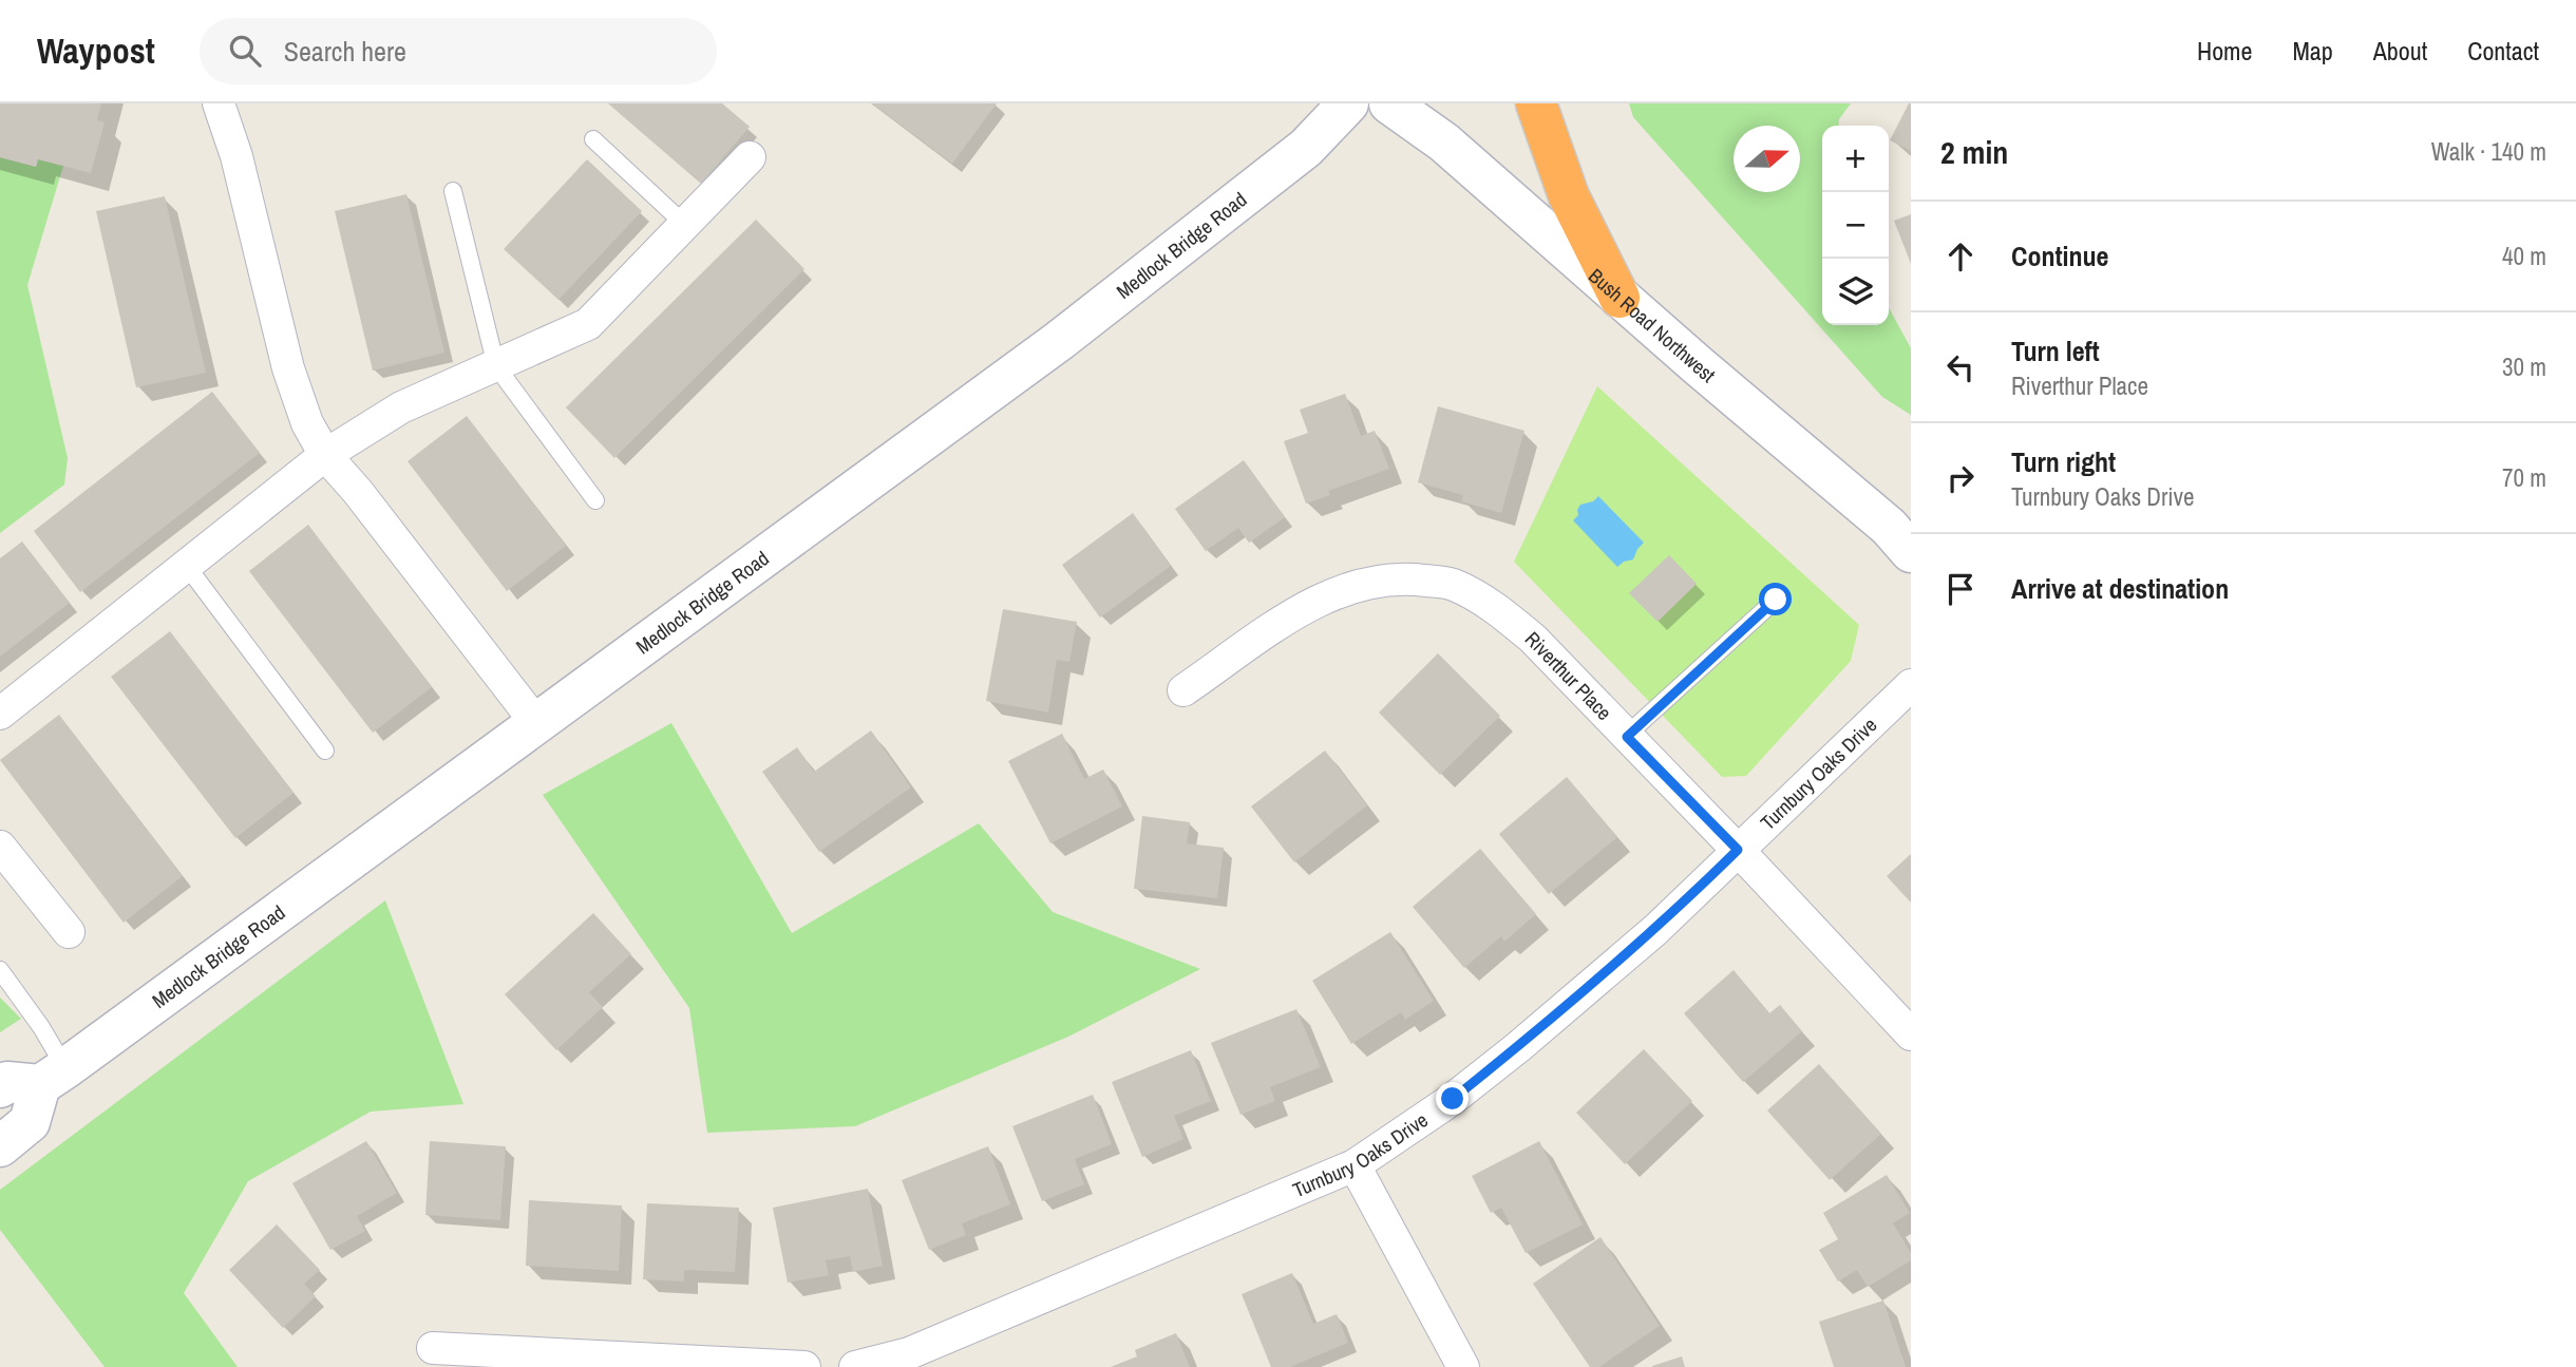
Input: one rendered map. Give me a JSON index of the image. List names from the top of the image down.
{
  "streets": {
    "main road": ["Medlock Bridge Road", "Bush Road Northwest"],
    "street": ["Riverthur Place", "Turnbury Oaks Drive"]
  },
  "crossings": [
    ["Riverthur Place", "Turnbury Oaks Drive"]
  ],
  "north": "right",
  "page": {
    "header": "Waypost",
    "search": "Search here",
    "nav": [
      "Home",
      "Map",
      "About",
      "Contact"
    ],
    "heading": ["2 min", "Walk · 140 m"],
    "map_buttons": ["+", "−"],
    "list": [
      ["Continue", "40 m"],
      ["Turn left", "Riverthur Place", "30 m"],
      ["Turn right", "Turnbury Oaks Drive", "70 m"],
      "Arrive at destination"
    ]
  }
}
